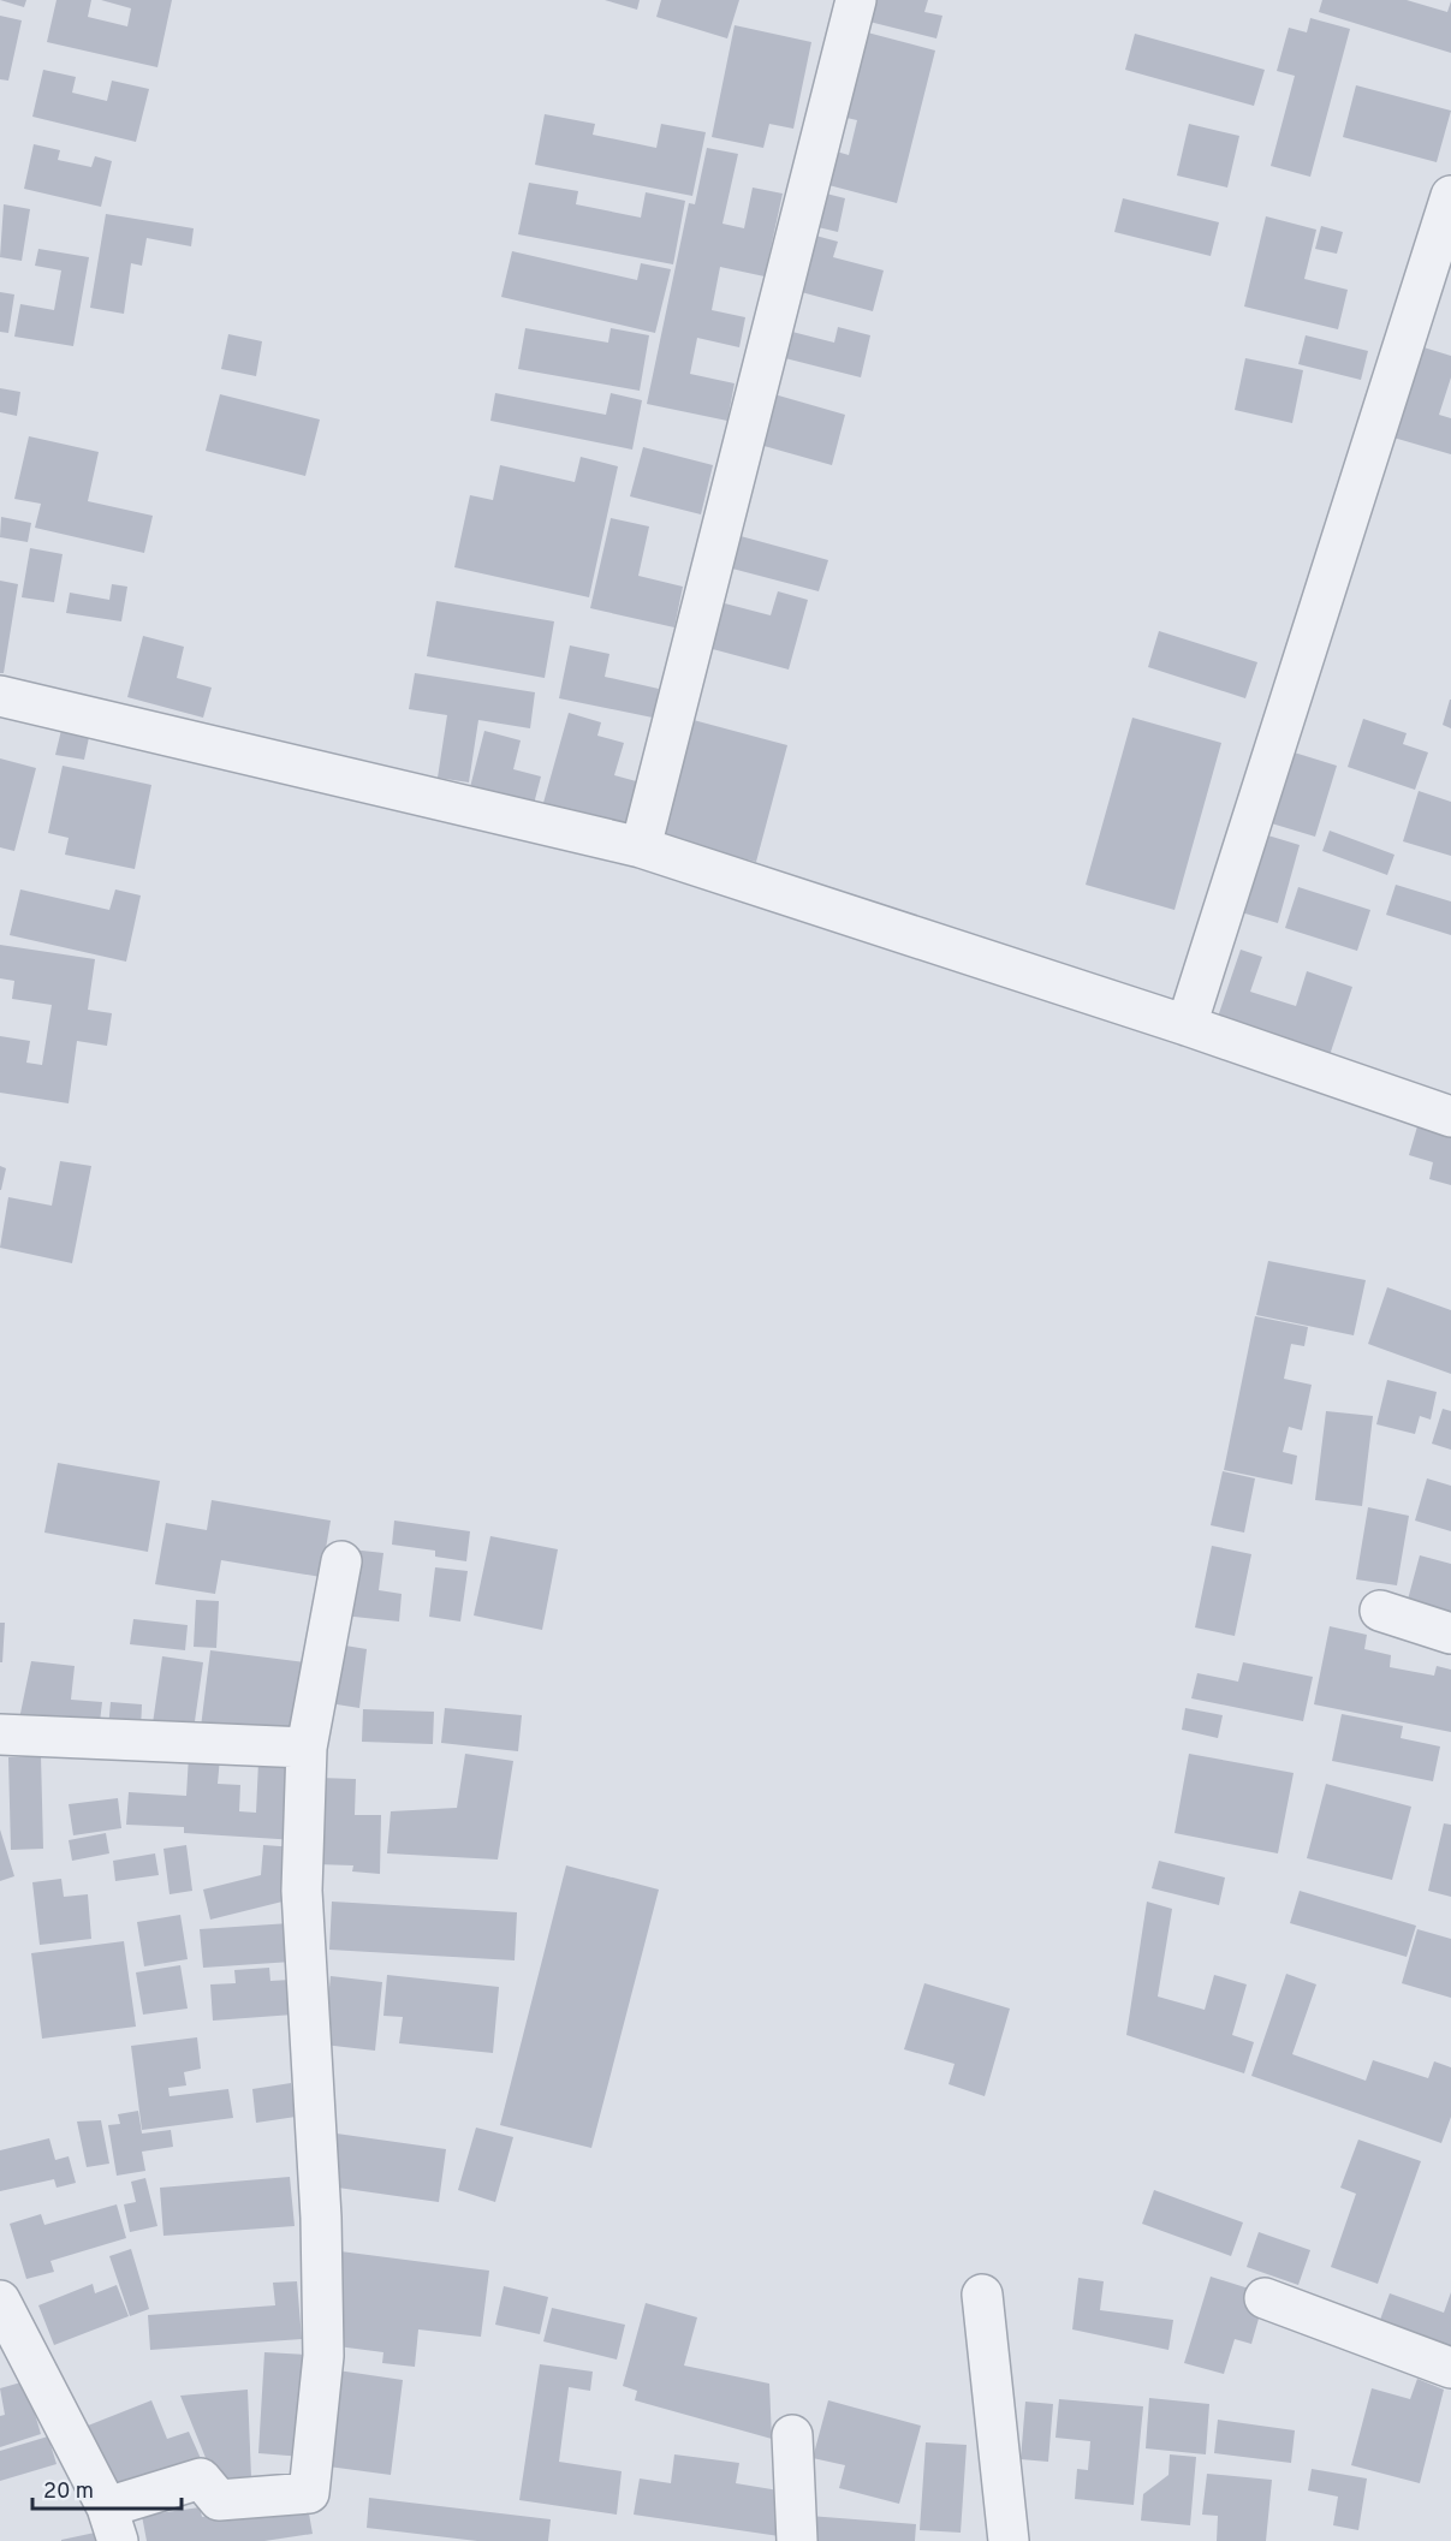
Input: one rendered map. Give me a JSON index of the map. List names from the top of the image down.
{
  "scale_bar": "20 m"
}
